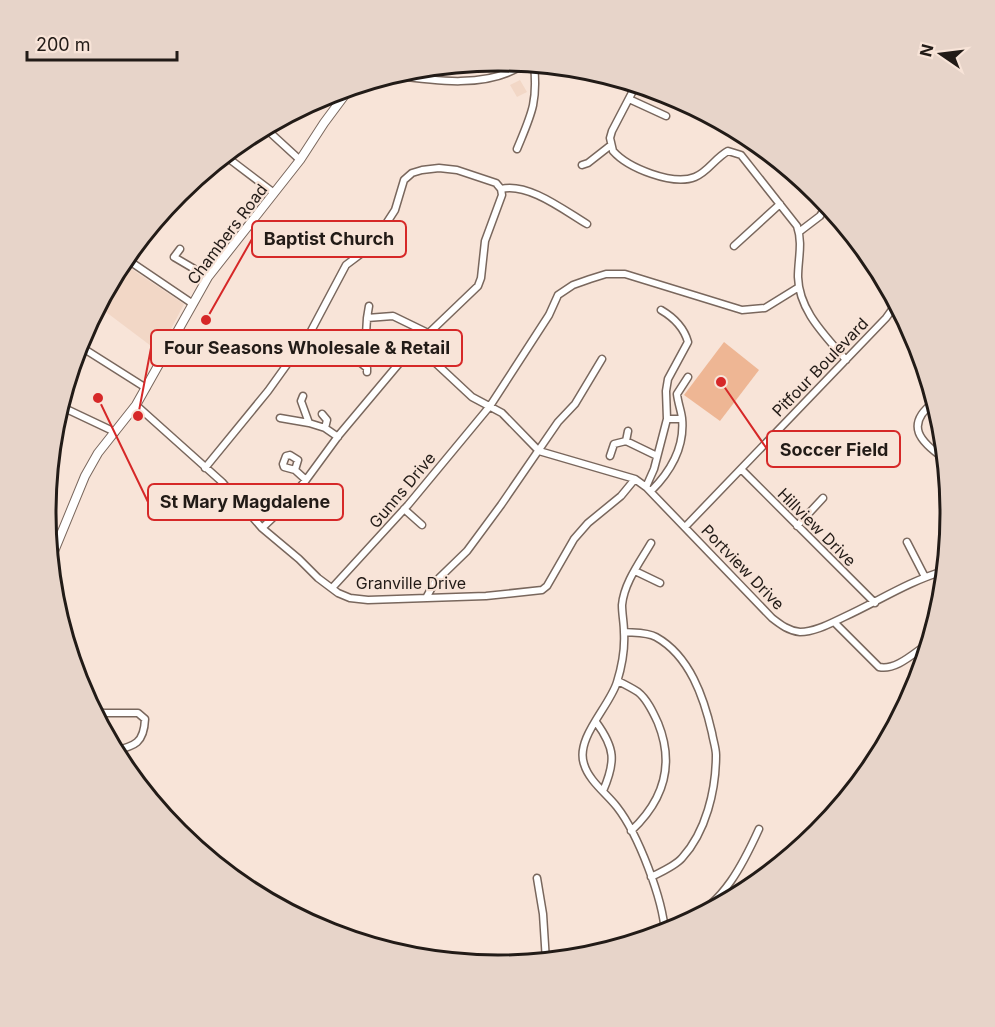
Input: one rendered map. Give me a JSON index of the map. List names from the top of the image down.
{
  "streets": {
    "street": [
      "Chambers Road",
      "Pitfour Boulevard",
      "Gunns Drive",
      "Hillview Drive",
      "Portview Drive",
      "Granville Drive"
    ]
  },
  "crossings": [
    ["Chambers Road", "Granville Drive"],
    ["Pitfour Boulevard", "Hillview Drive"],
    ["Pitfour Boulevard", "Portview Drive"],
    ["Gunns Drive", "Granville Drive"],
    ["Hillview Drive", "Portview Drive"],
    ["Portview Drive", "Granville Drive"]
  ],
  "places": [
    "Baptist Church",
    "Soccer Field",
    "St Mary Magdalene",
    "Four Seasons Wholesale & Retail"
  ],
  "scale_bar": "200 m",
  "north": "left"
}
